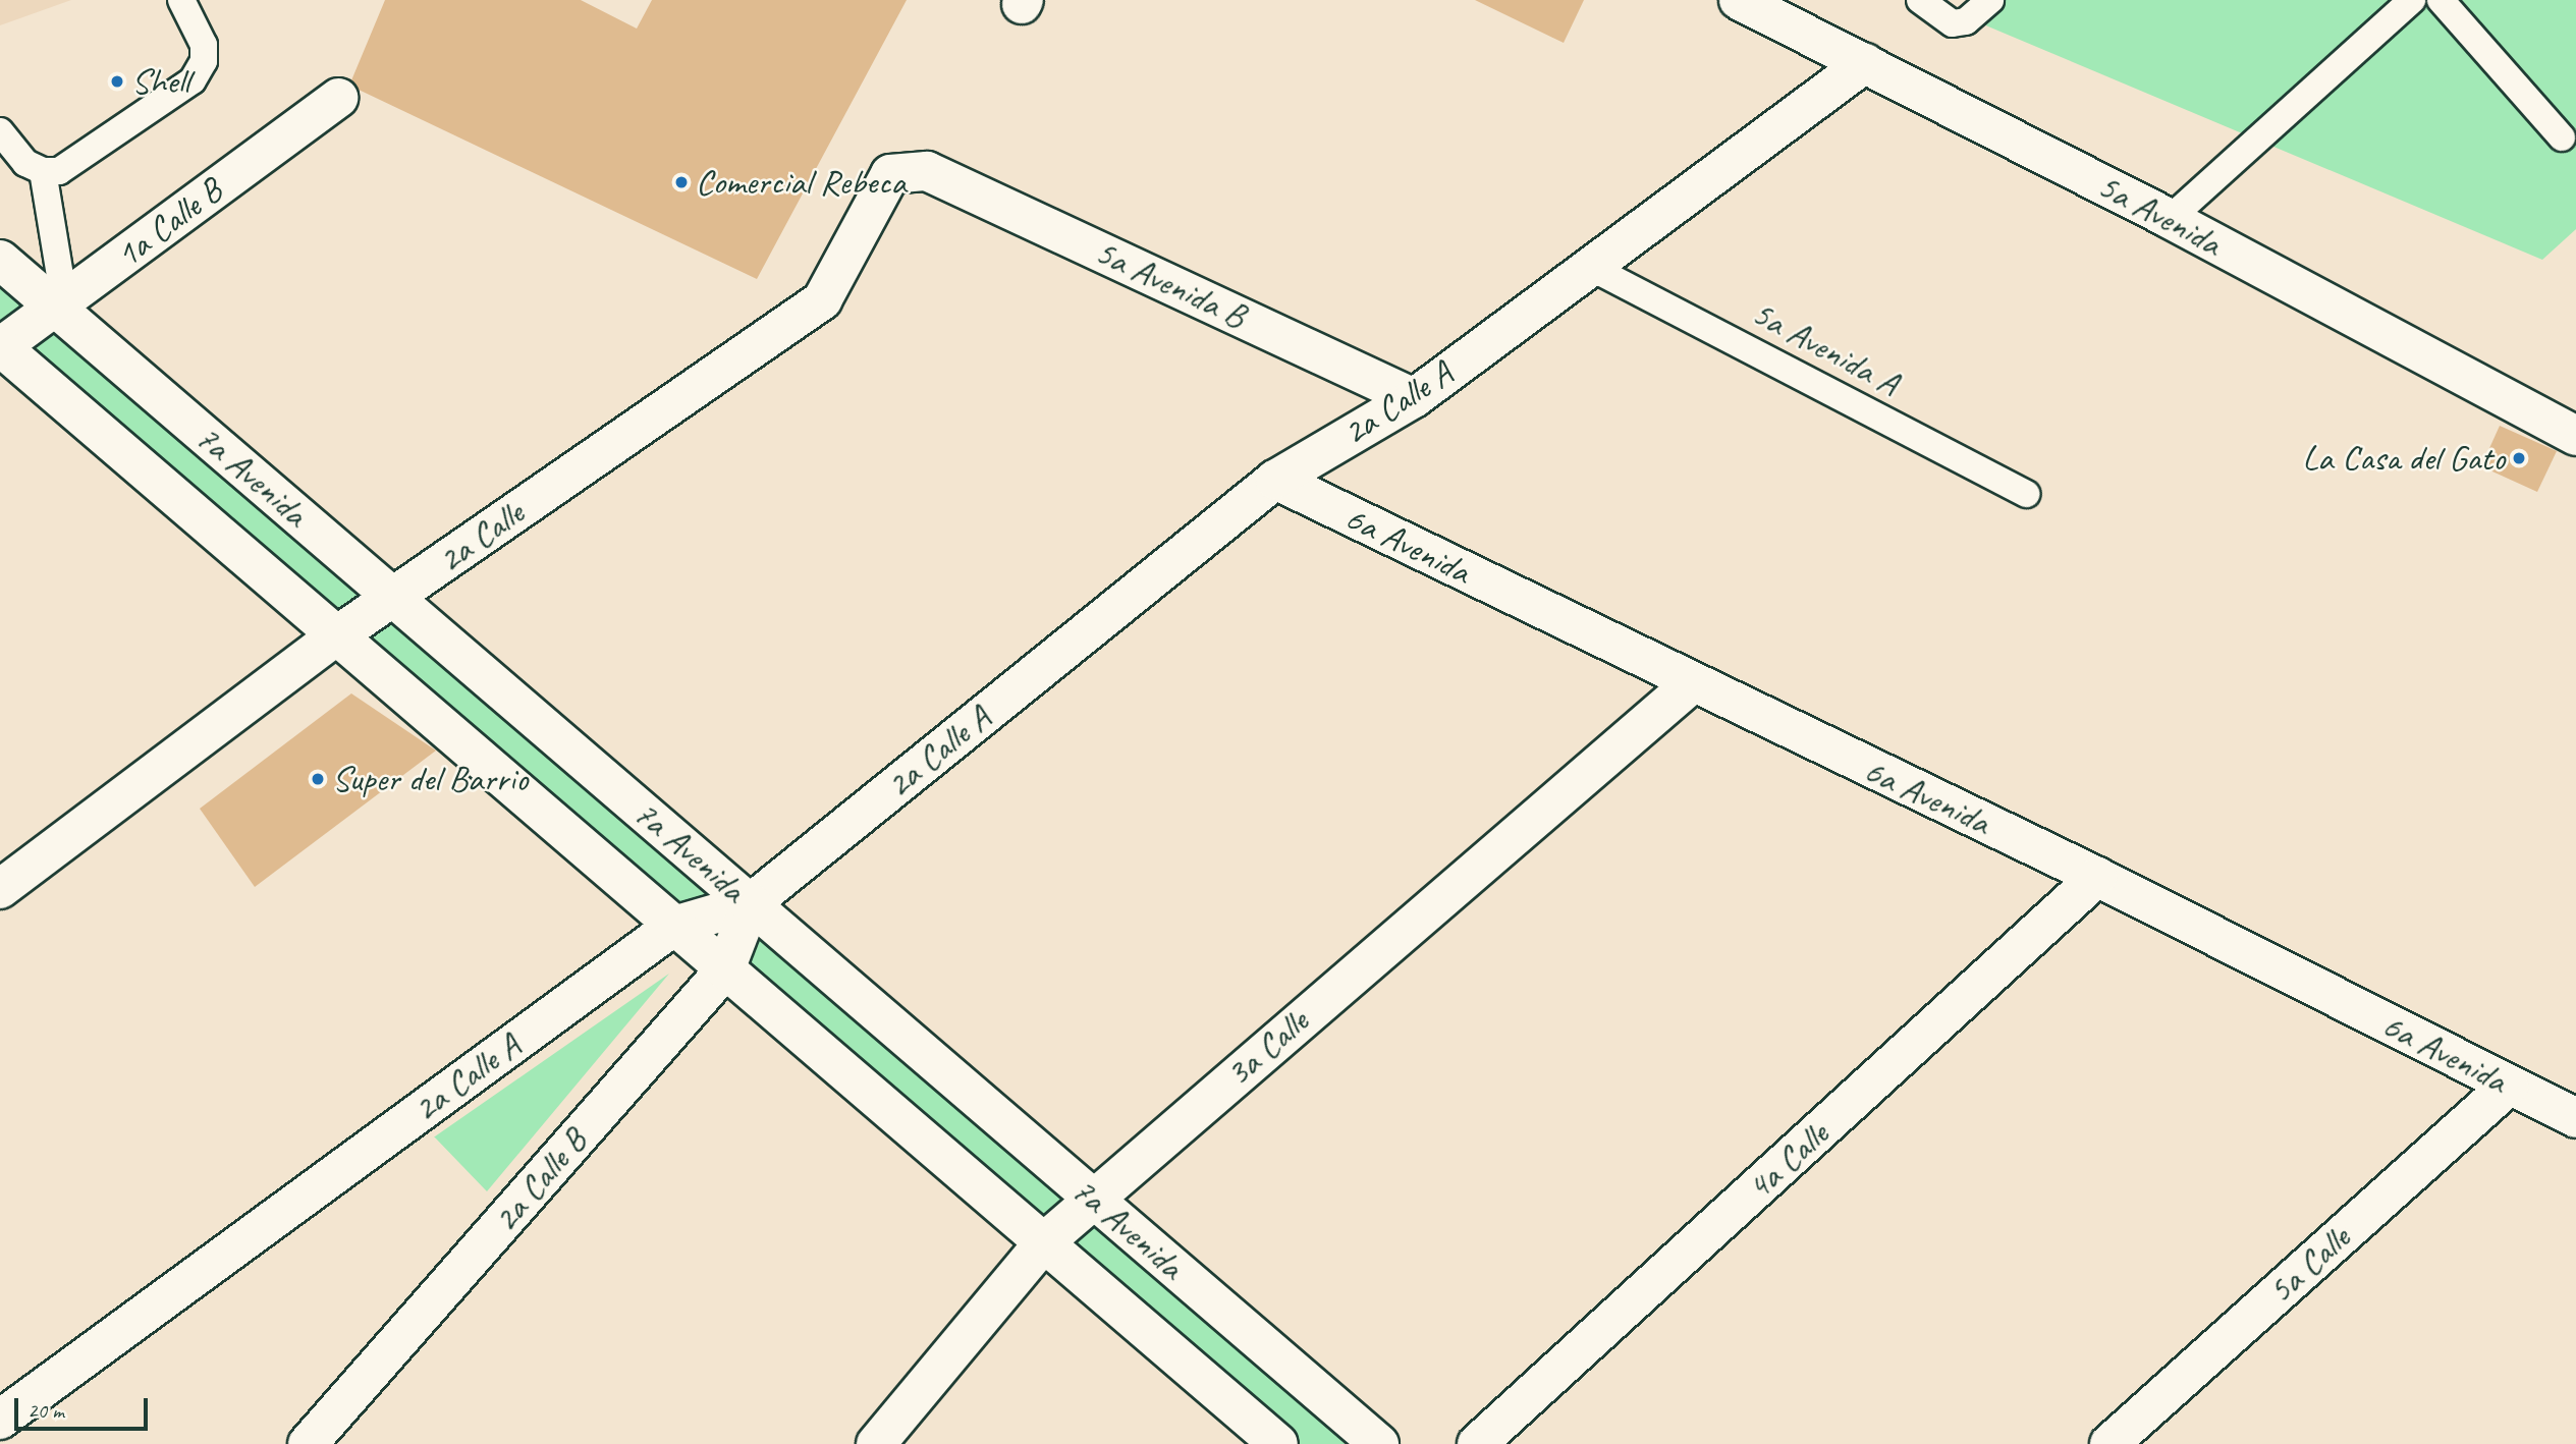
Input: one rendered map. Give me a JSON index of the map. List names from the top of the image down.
{
  "streets": {
    "street": [
      "5a Avenida",
      "1a Calle B",
      "5a Avenida B",
      "2a Calle A",
      "7a Avenida",
      "2a Calle",
      "6a Avenida",
      "3a Calle",
      "4a Calle",
      "2a Calle B",
      "5a Calle"
    ],
    "lane": ["5a Avenida A"]
  },
  "crossings": [
    ["5a Avenida", "2a Calle A"],
    ["1a Calle B", "7a Avenida"],
    ["5a Avenida B", "2a Calle A"],
    ["5a Avenida B", "2a Calle"],
    ["5a Avenida A", "2a Calle A"],
    ["2a Calle A", "7a Avenida"],
    ["2a Calle A", "6a Avenida"],
    ["2a Calle A", "2a Calle B"],
    ["7a Avenida", "2a Calle"],
    ["7a Avenida", "3a Calle"],
    ["7a Avenida", "2a Calle B"],
    ["6a Avenida", "3a Calle"],
    ["6a Avenida", "4a Calle"],
    ["6a Avenida", "5a Calle"]
  ],
  "places": [
    "Shell",
    "Comercial Rebeca",
    "La Casa del Gato",
    "Super del Barrio"
  ],
  "scale_bar": "20 m"
}
